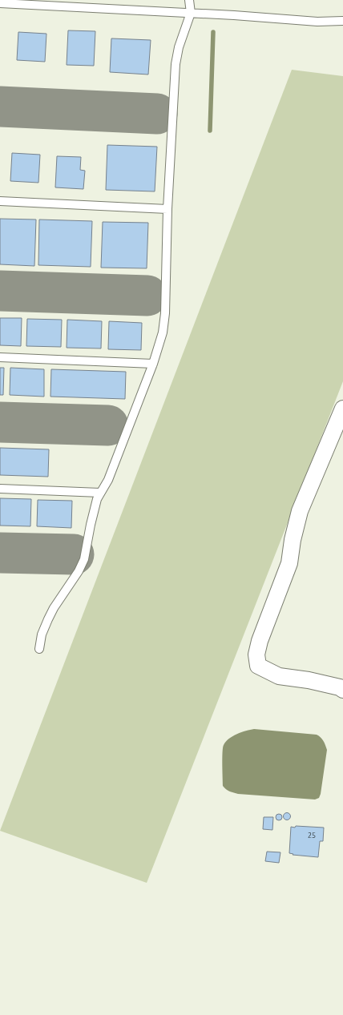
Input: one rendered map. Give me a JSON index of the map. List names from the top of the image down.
{
  "house_numbers": ["25"]
}
